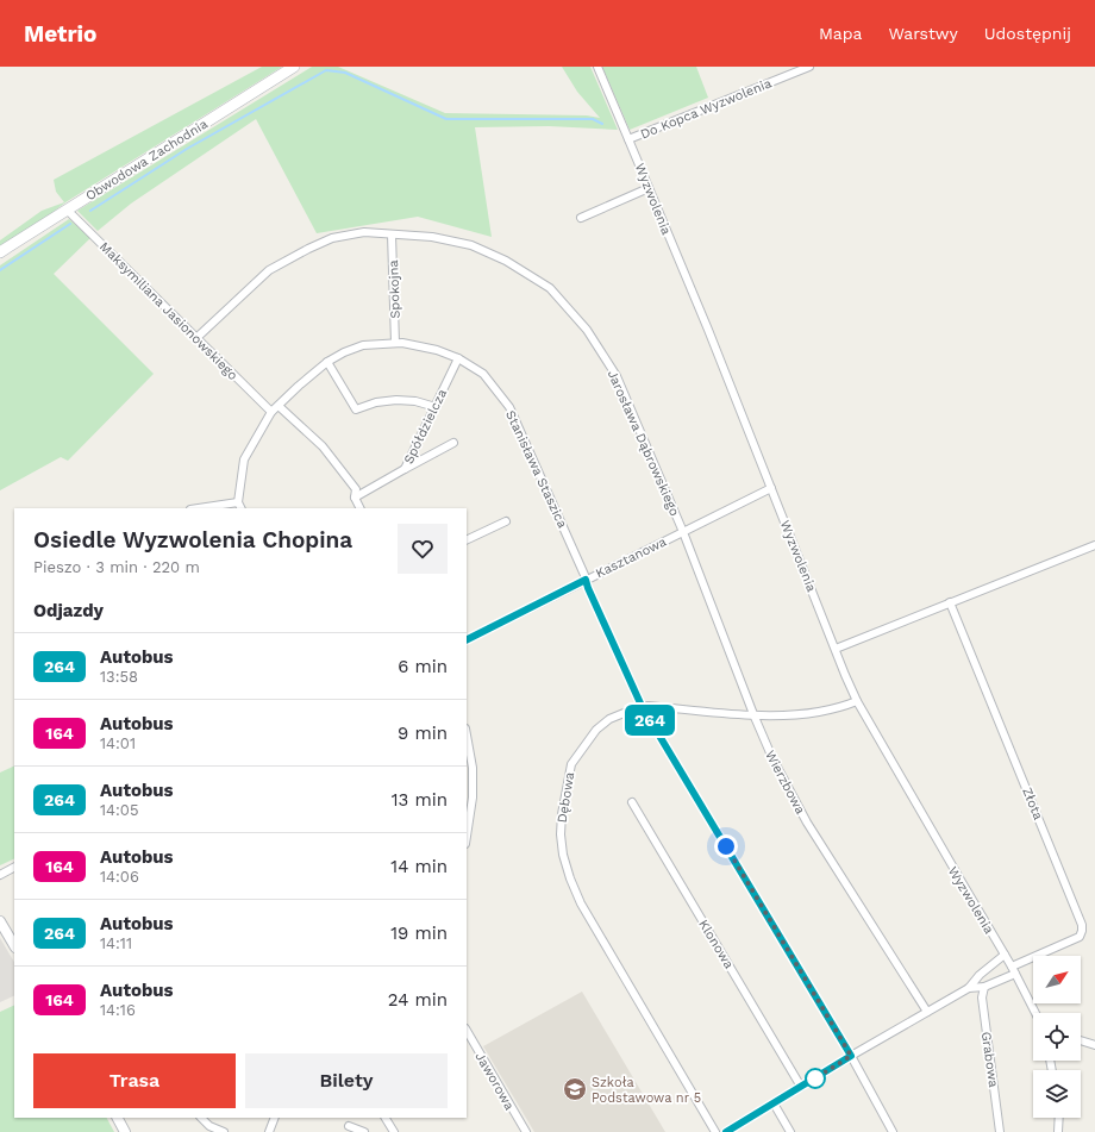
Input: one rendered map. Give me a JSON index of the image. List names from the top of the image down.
{
  "streets": {
    "main road": ["Obwodowa Zachodnia"],
    "street": [
      "Do Kopca Wyzwolenia",
      "Wyzwolenia",
      "Spokojna",
      "Maksymiliana Jasionowskiego",
      "Spółdzielcza",
      "Jarosława Dąbrowskiego",
      "Stanisława Staszica",
      "Kasztanowa",
      "Wierzbowa",
      "Dębowa",
      "Złota",
      "Klonowa",
      "Grabowa",
      "Jaworowa"
    ]
  },
  "crossings": [
    ["Do Kopca Wyzwolenia", "Wyzwolenia"],
    ["Obwodowa Zachodnia", "Maksymiliana Jasionowskiego"],
    ["Wyzwolenia", "Kasztanowa"],
    ["Wyzwolenia", "Dębowa"],
    ["Wyzwolenia", "Złota"],
    ["Spokojna", "Jarosława Dąbrowskiego"],
    ["Spokojna", "Stanisława Staszica"],
    ["Maksymiliana Jasionowskiego", "Jarosława Dąbrowskiego"],
    ["Maksymiliana Jasionowskiego", "Stanisława Staszica"],
    ["Spółdzielcza", "Stanisława Staszica"],
    ["Jarosława Dąbrowskiego", "Kasztanowa"],
    ["Jarosława Dąbrowskiego", "Wierzbowa"],
    ["Stanisława Staszica", "Kasztanowa"],
    ["Stanisława Staszica", "Dębowa"],
    ["Kasztanowa", "Wierzbowa"],
    ["Wierzbowa", "Dębowa"]
  ],
  "places": {
    "school or university": ["Szkoła Podstawowa nr 5"]
  },
  "lines": ["bus line 264"],
  "north": "top right",
  "page": {
    "header": "Metrio",
    "nav": ["Mapa", "Warstwy", "Udostępnij"],
    "on_map": "264",
    "heading": [
      ["Osiedle Wyzwolenia Chopina", "Pieszo · 3 min · 220 m"],
      "Odjazdy"
    ],
    "list": [
      {
        "mark": "264",
        "name": "Autobus",
        "note": "13:58",
        "value": "6 min"
      },
      {
        "mark": "164",
        "name": "Autobus",
        "note": "14:01",
        "value": "9 min"
      },
      {
        "mark": "264",
        "name": "Autobus",
        "note": "14:05",
        "value": "13 min"
      },
      {
        "mark": "164",
        "name": "Autobus",
        "note": "14:06",
        "value": "14 min"
      },
      {
        "mark": "264",
        "name": "Autobus",
        "note": "14:11",
        "value": "19 min"
      },
      {
        "mark": "164",
        "name": "Autobus",
        "note": "14:16",
        "value": "24 min"
      }
    ],
    "buttons": ["Trasa", "Bilety"]
  }
}
